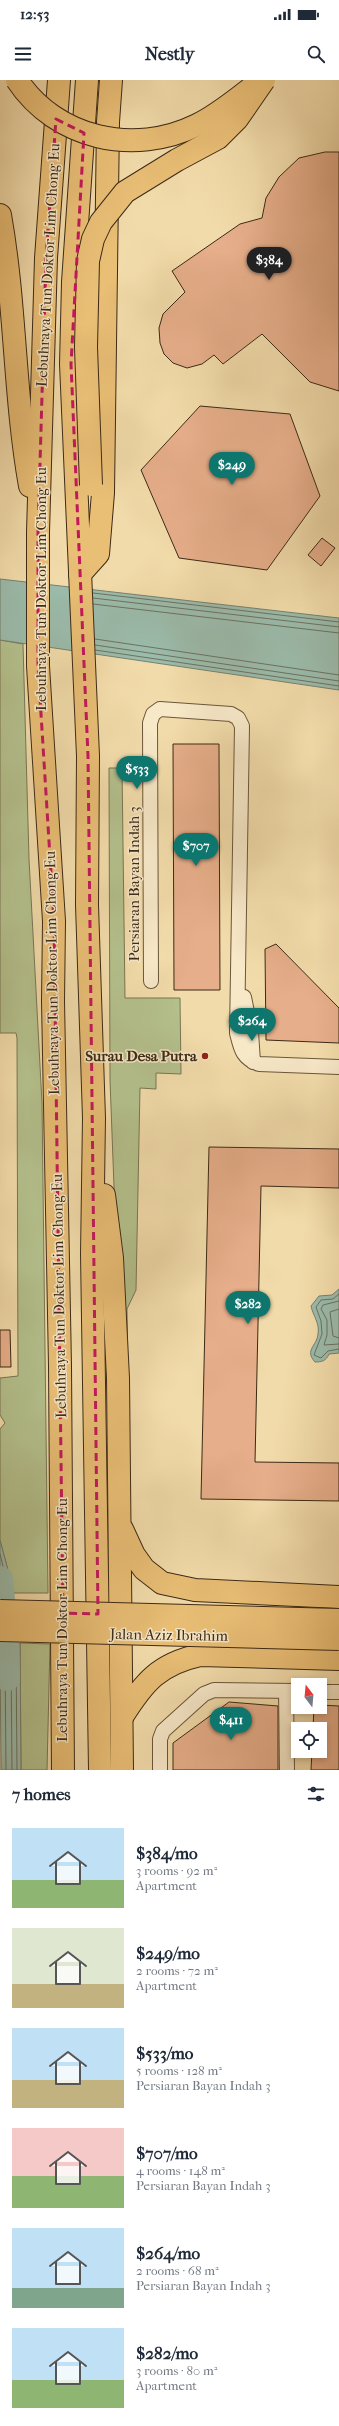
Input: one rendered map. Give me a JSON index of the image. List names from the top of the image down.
{
  "streets": {
    "main road": ["Lebuhraya Tun Doktor Lim Chong Eu", "Jalan Aziz Ibrahim"],
    "street": ["Persiaran Bayan Indah 3"]
  },
  "places": ["Surau Desa Putra"],
  "north": "top",
  "page": {
    "status": "12:53",
    "header": "Nestly",
    "price": [
      "$384",
      "$249",
      "$533",
      "$707",
      "$264",
      "$282",
      "$411"
    ],
    "heading": "7 homes",
    "list": [
      {
        "name": "$384/mo",
        "note": "3 rooms · 92 m² · Apartment"
      },
      {
        "name": "$249/mo",
        "note": "2 rooms · 72 m² · Apartment"
      },
      {
        "name": "$533/mo",
        "note": "5 rooms · 128 m² · Persiaran Bayan Indah 3"
      },
      {
        "name": "$707/mo",
        "note": "4 rooms · 148 m² · Persiaran Bayan Indah 3"
      },
      {
        "name": "$264/mo",
        "note": "2 rooms · 68 m² · Persiaran Bayan Indah 3"
      },
      {
        "name": "$282/mo",
        "note": "3 rooms · 80 m² · Apartment"
      }
    ]
  }
}
